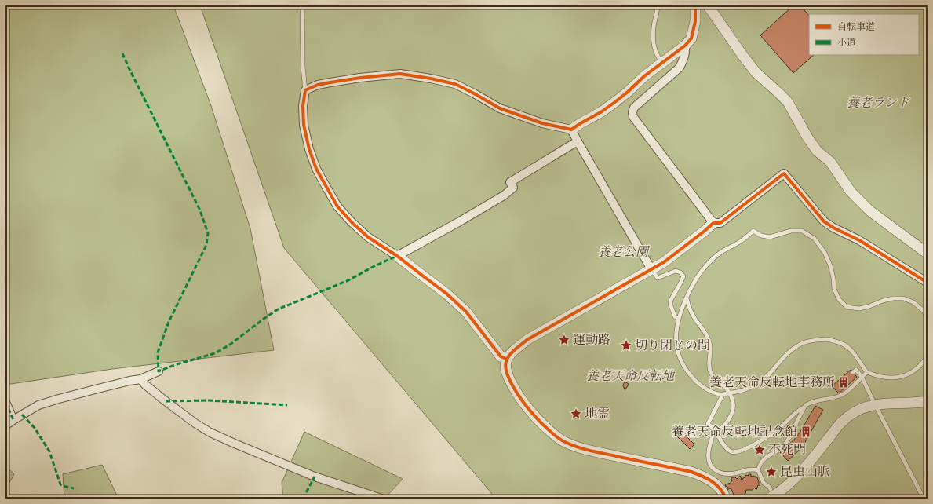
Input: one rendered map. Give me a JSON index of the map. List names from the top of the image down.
{
  "parks": ["養老ランド", "養老公園", "養老天命反転地"],
  "places": {
    "place": [
      "運動路",
      "切り閉じの間",
      "地霊",
      "不死門",
      "昆虫山脈"
    ],
    "building": ["養老天命反転地事務所", "養老天命反転地記念館"]
  },
  "legend": ["自転車道", "小道"]
}
